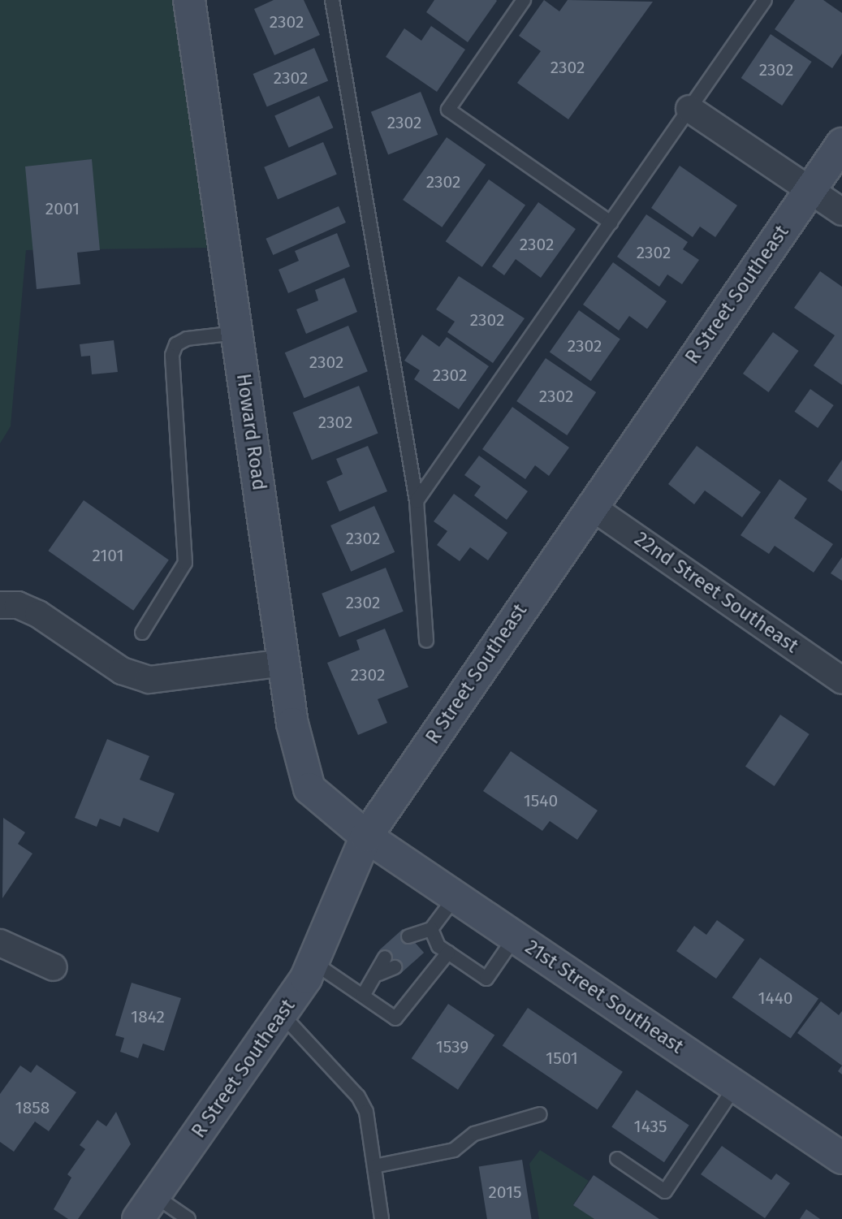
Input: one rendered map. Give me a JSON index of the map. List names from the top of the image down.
{
  "streets": {
    "street": [
      "R Street Southeast",
      "Howard Road",
      "22nd Street Southeast",
      "21st Street Southeast"
    ]
  },
  "crossings": [
    ["R Street Southeast", "Howard Road"],
    ["R Street Southeast", "22nd Street Southeast"],
    ["R Street Southeast", "21st Street Southeast"],
    ["Howard Road", "21st Street Southeast"]
  ],
  "house_numbers": [
    "2302",
    "2302",
    "2302",
    "2302",
    "2302",
    "2302",
    "2001",
    "2302",
    "2302",
    "2302",
    "2302",
    "2302",
    "2302",
    "2302",
    "2302",
    "2302",
    "2101",
    "2302",
    "2302",
    "1540",
    "1440",
    "1842",
    "1539",
    "1501",
    "1858",
    "1435",
    "2015"
  ]
}
